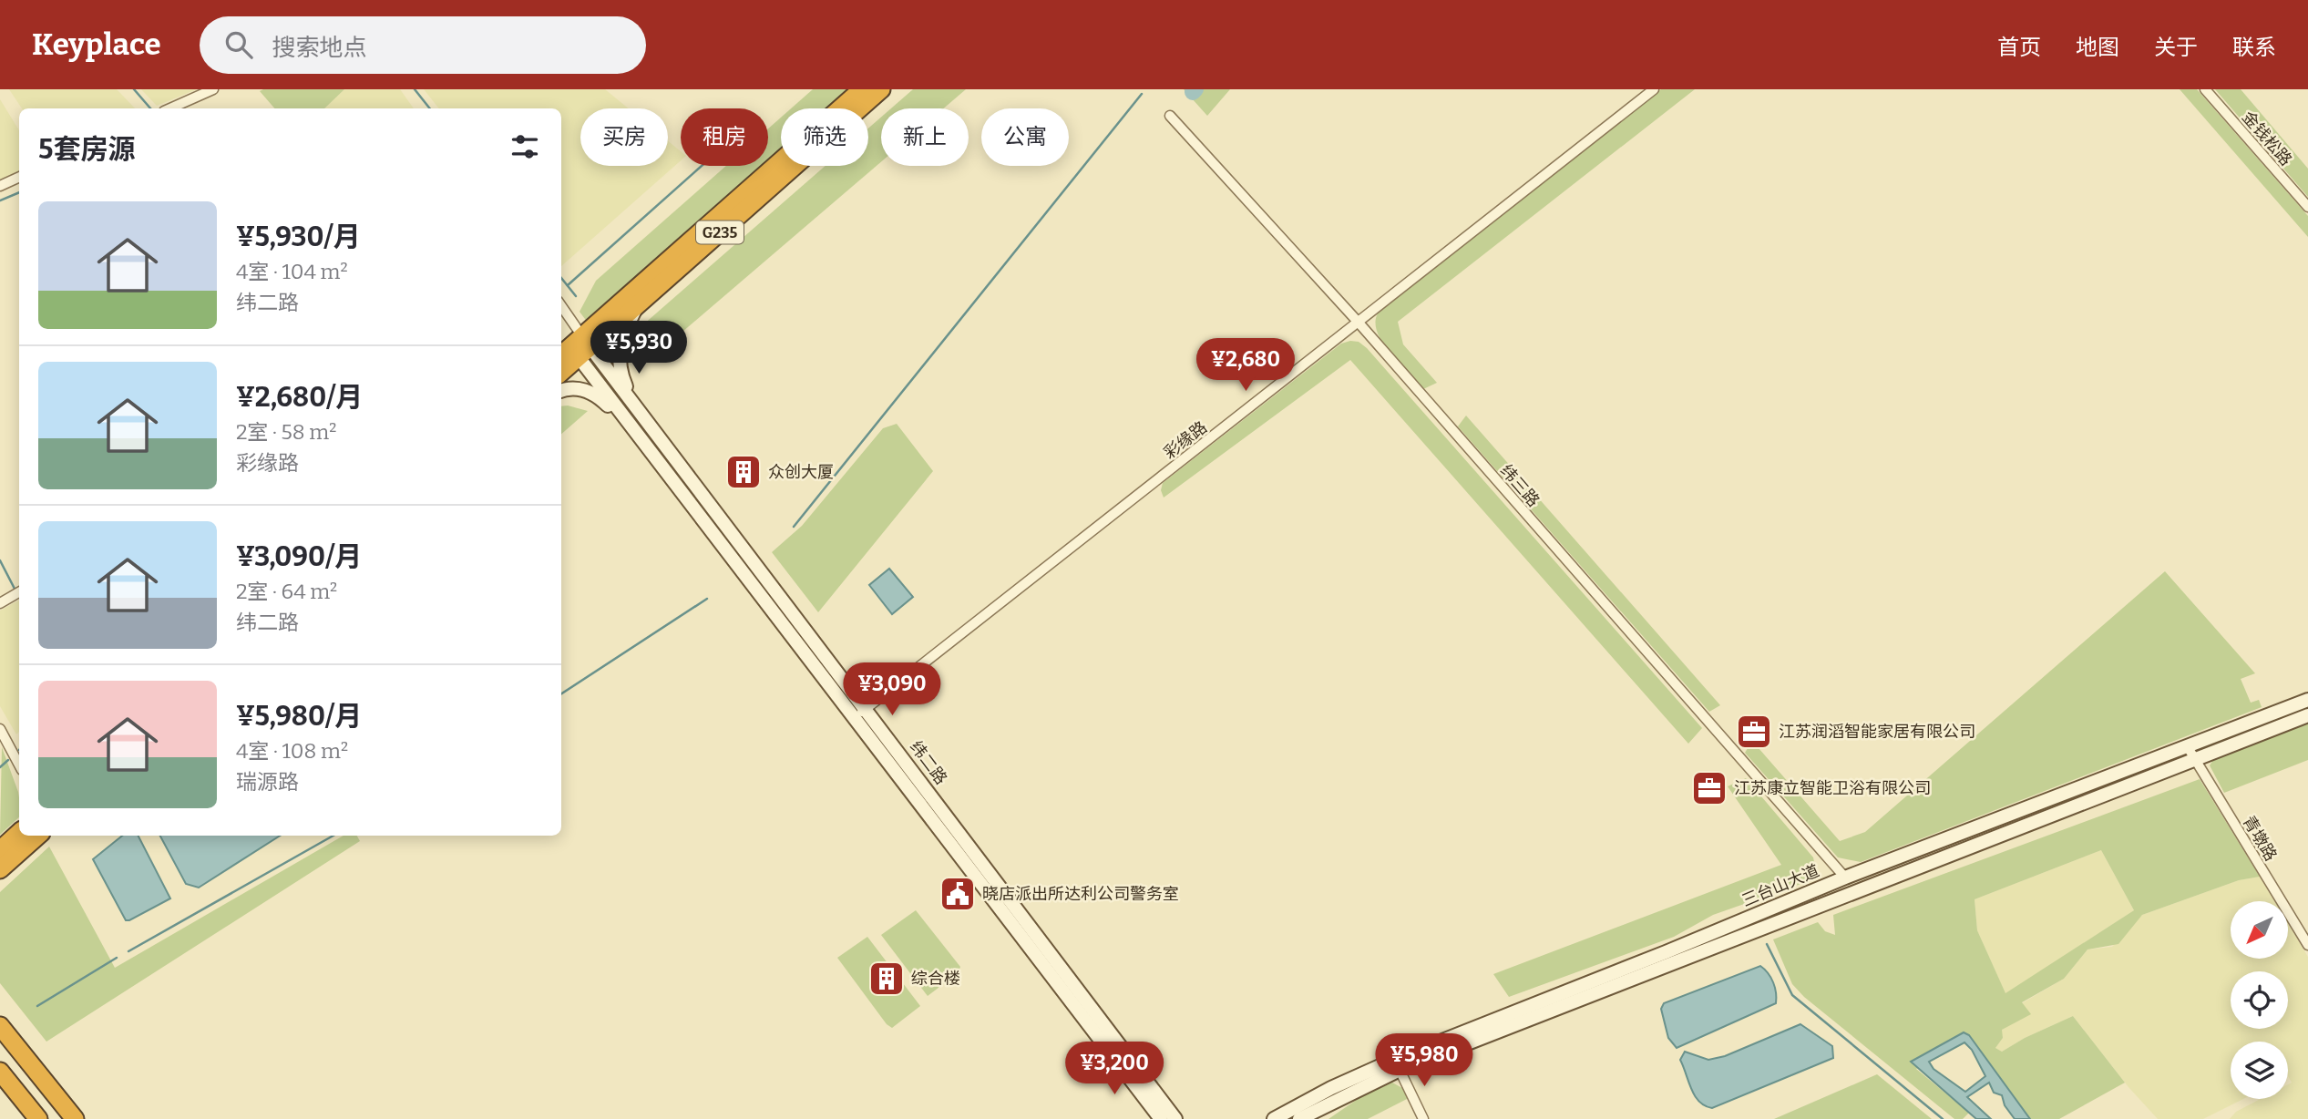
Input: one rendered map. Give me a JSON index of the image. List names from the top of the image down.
{
  "streets": {
    "highway": ["G235"],
    "street": [
      "金钱松路",
      "彩缘路",
      "纬三路",
      "纬二路",
      "青墩路",
      "三台山大道"
    ]
  },
  "crossings": [
    ["G235", "纬二路"],
    ["彩缘路", "纬三路"],
    ["彩缘路", "纬二路"],
    ["纬三路", "三台山大道"],
    ["青墩路", "三台山大道"]
  ],
  "places": {
    "building": ["众创大厦", "综合楼"],
    "office": ["江苏润滔智能家居有限公司", "江苏康立智能卫浴有限公司"],
    "public building": ["晓店派出所达利公司警务室"]
  },
  "north": "bottom left",
  "page": {
    "header": "Keyplace",
    "search": "搜索地点",
    "nav": [
      "首页",
      "地图",
      "关于",
      "联系"
    ],
    "chip": [
      "买房",
      "租房",
      "筛选",
      "新上",
      "公寓"
    ],
    "heading": "5套房源",
    "list": [
      {
        "name": "¥5,930/月",
        "note": "4室 · 104 m² · 纬二路"
      },
      {
        "name": "¥2,680/月",
        "note": "2室 · 58 m² · 彩缘路"
      },
      {
        "name": "¥3,090/月",
        "note": "2室 · 64 m² · 纬二路"
      },
      {
        "name": "¥5,980/月",
        "note": "4室 · 108 m² · 瑞源路"
      }
    ],
    "price": [
      "¥5,930",
      "¥2,680",
      "¥3,090",
      "¥5,980",
      "¥3,200"
    ]
  }
}
